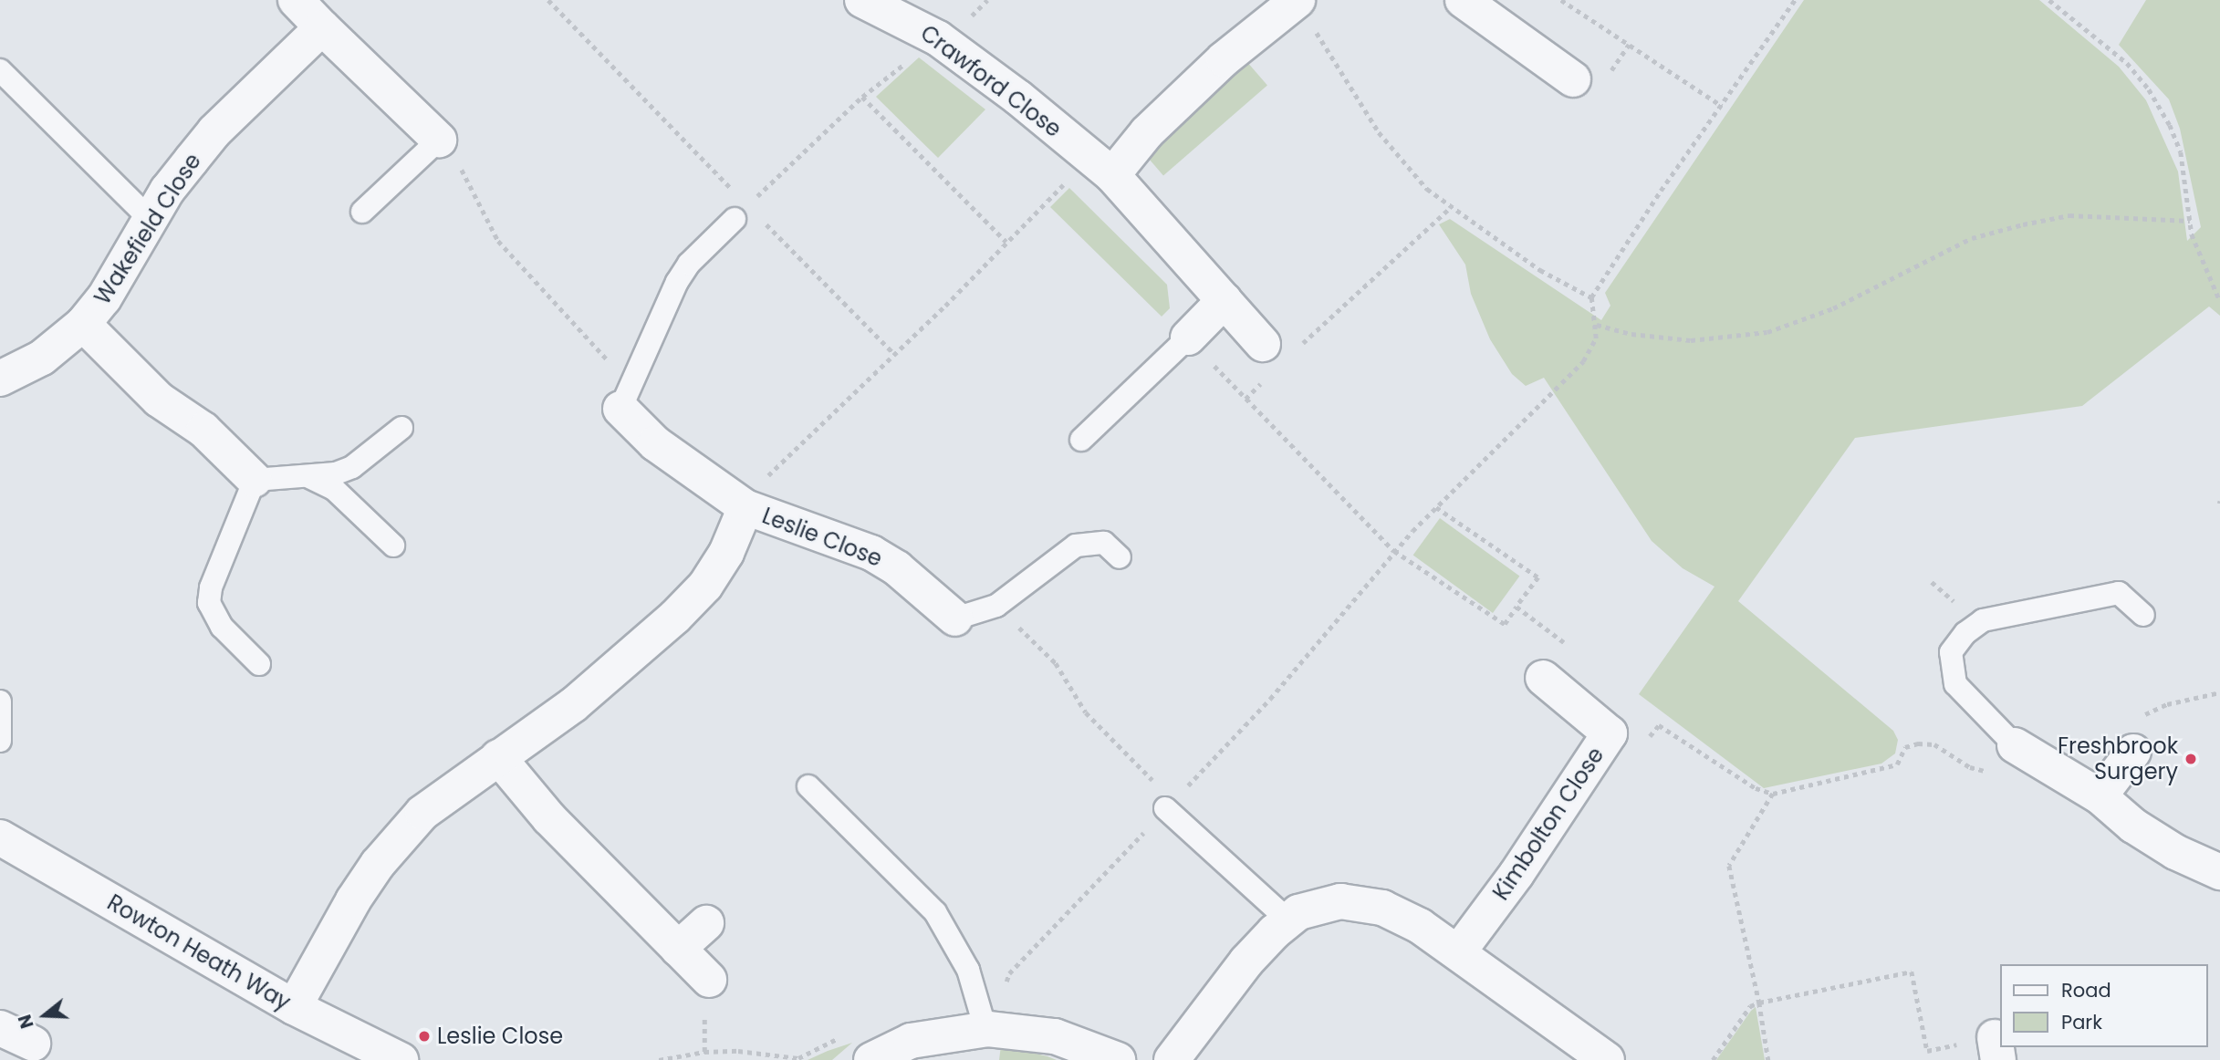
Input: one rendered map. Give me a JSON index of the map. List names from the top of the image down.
{
  "streets": {
    "street": [
      "Crawford Close",
      "Wakefield Close",
      "Leslie Close",
      "Kimbolton Close",
      "Rowton Heath Way"
    ]
  },
  "crossings": [
    ["Leslie Close", "Rowton Heath Way"]
  ],
  "places": ["Freshbrook Surgery", "Leslie Close"],
  "legend": ["Road", "Park"],
  "north": "left"
}
